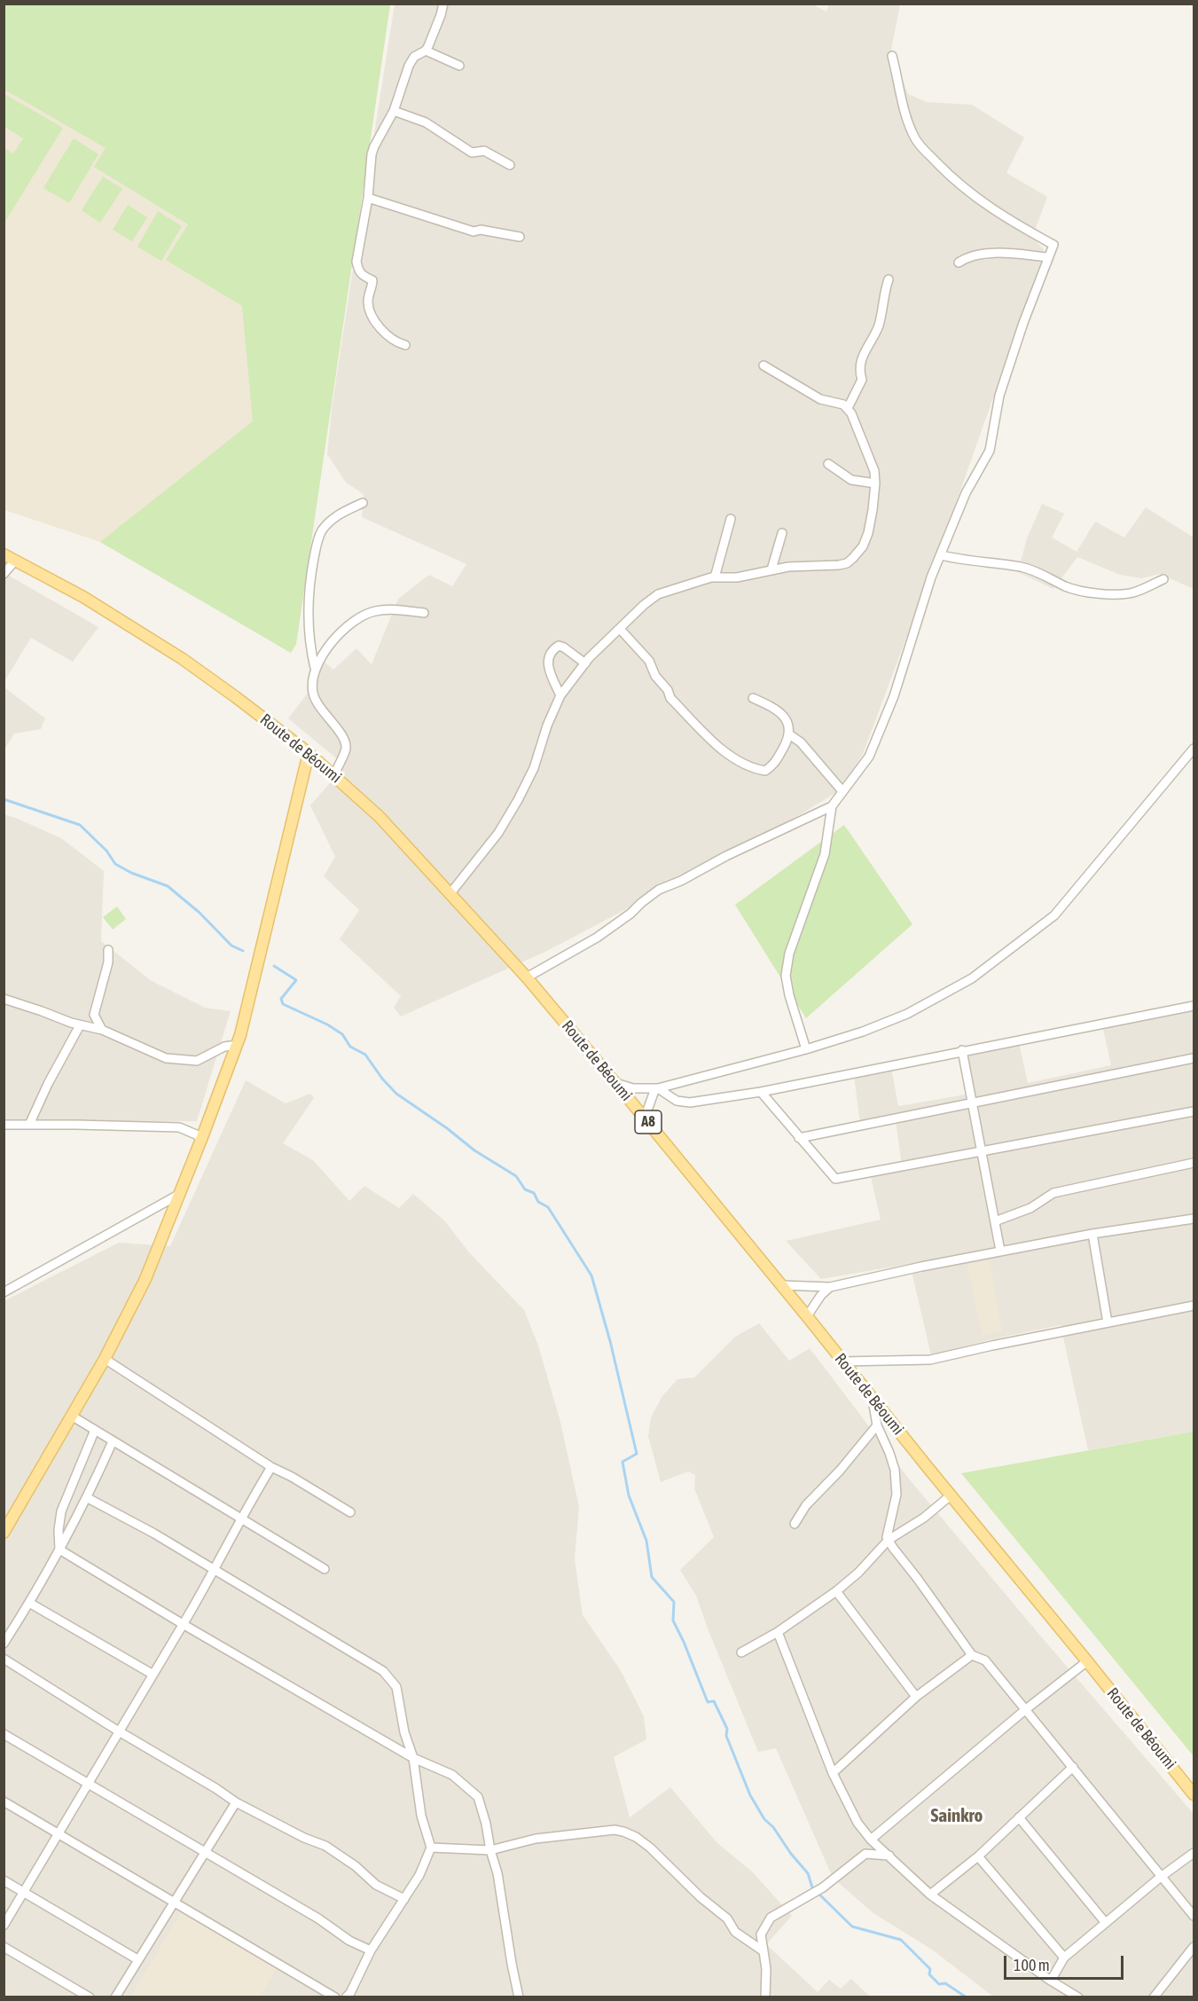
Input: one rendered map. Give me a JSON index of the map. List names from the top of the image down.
{
  "streets": {
    "main road": ["Route de Béoumi", "A8"]
  },
  "districts": ["Sainkro"],
  "scale_bar": "100 m"
}
